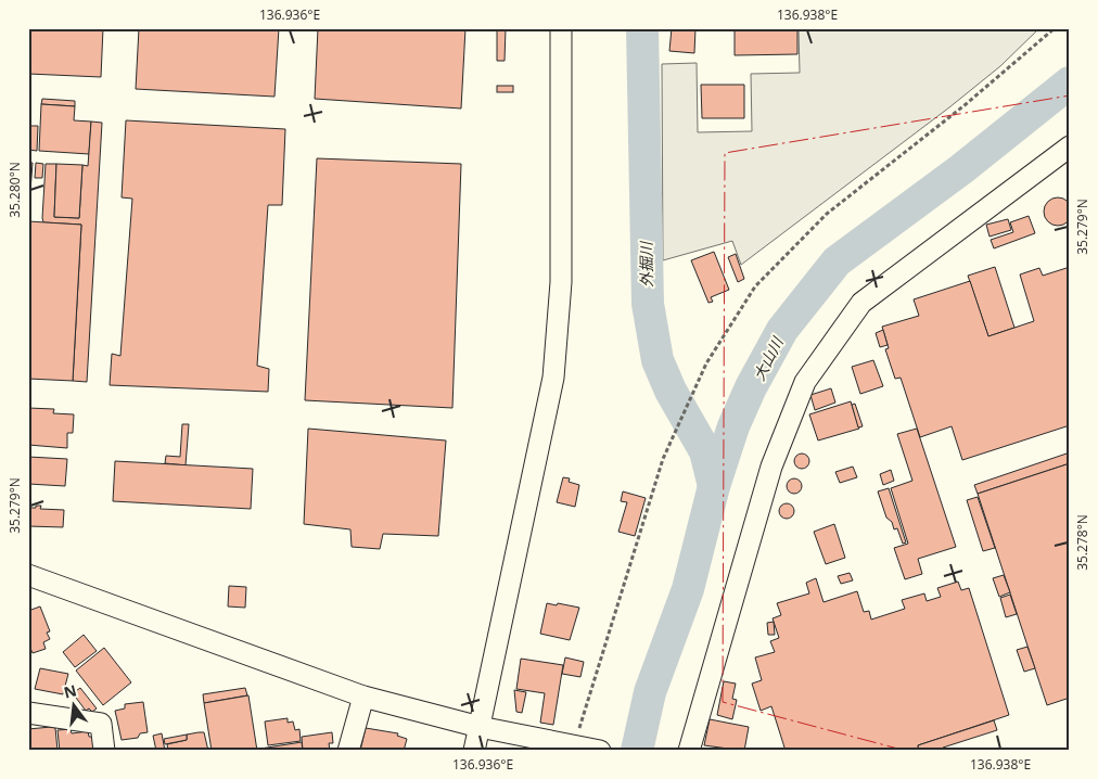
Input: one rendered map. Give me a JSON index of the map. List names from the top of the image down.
{
  "water": ["外掘川", "大山川"],
  "north": "top",
  "coordinates": [
    "136.936°E",
    "136.938°E",
    "35.280°N",
    "35.279°N",
    "35.278°N"
  ]
}
